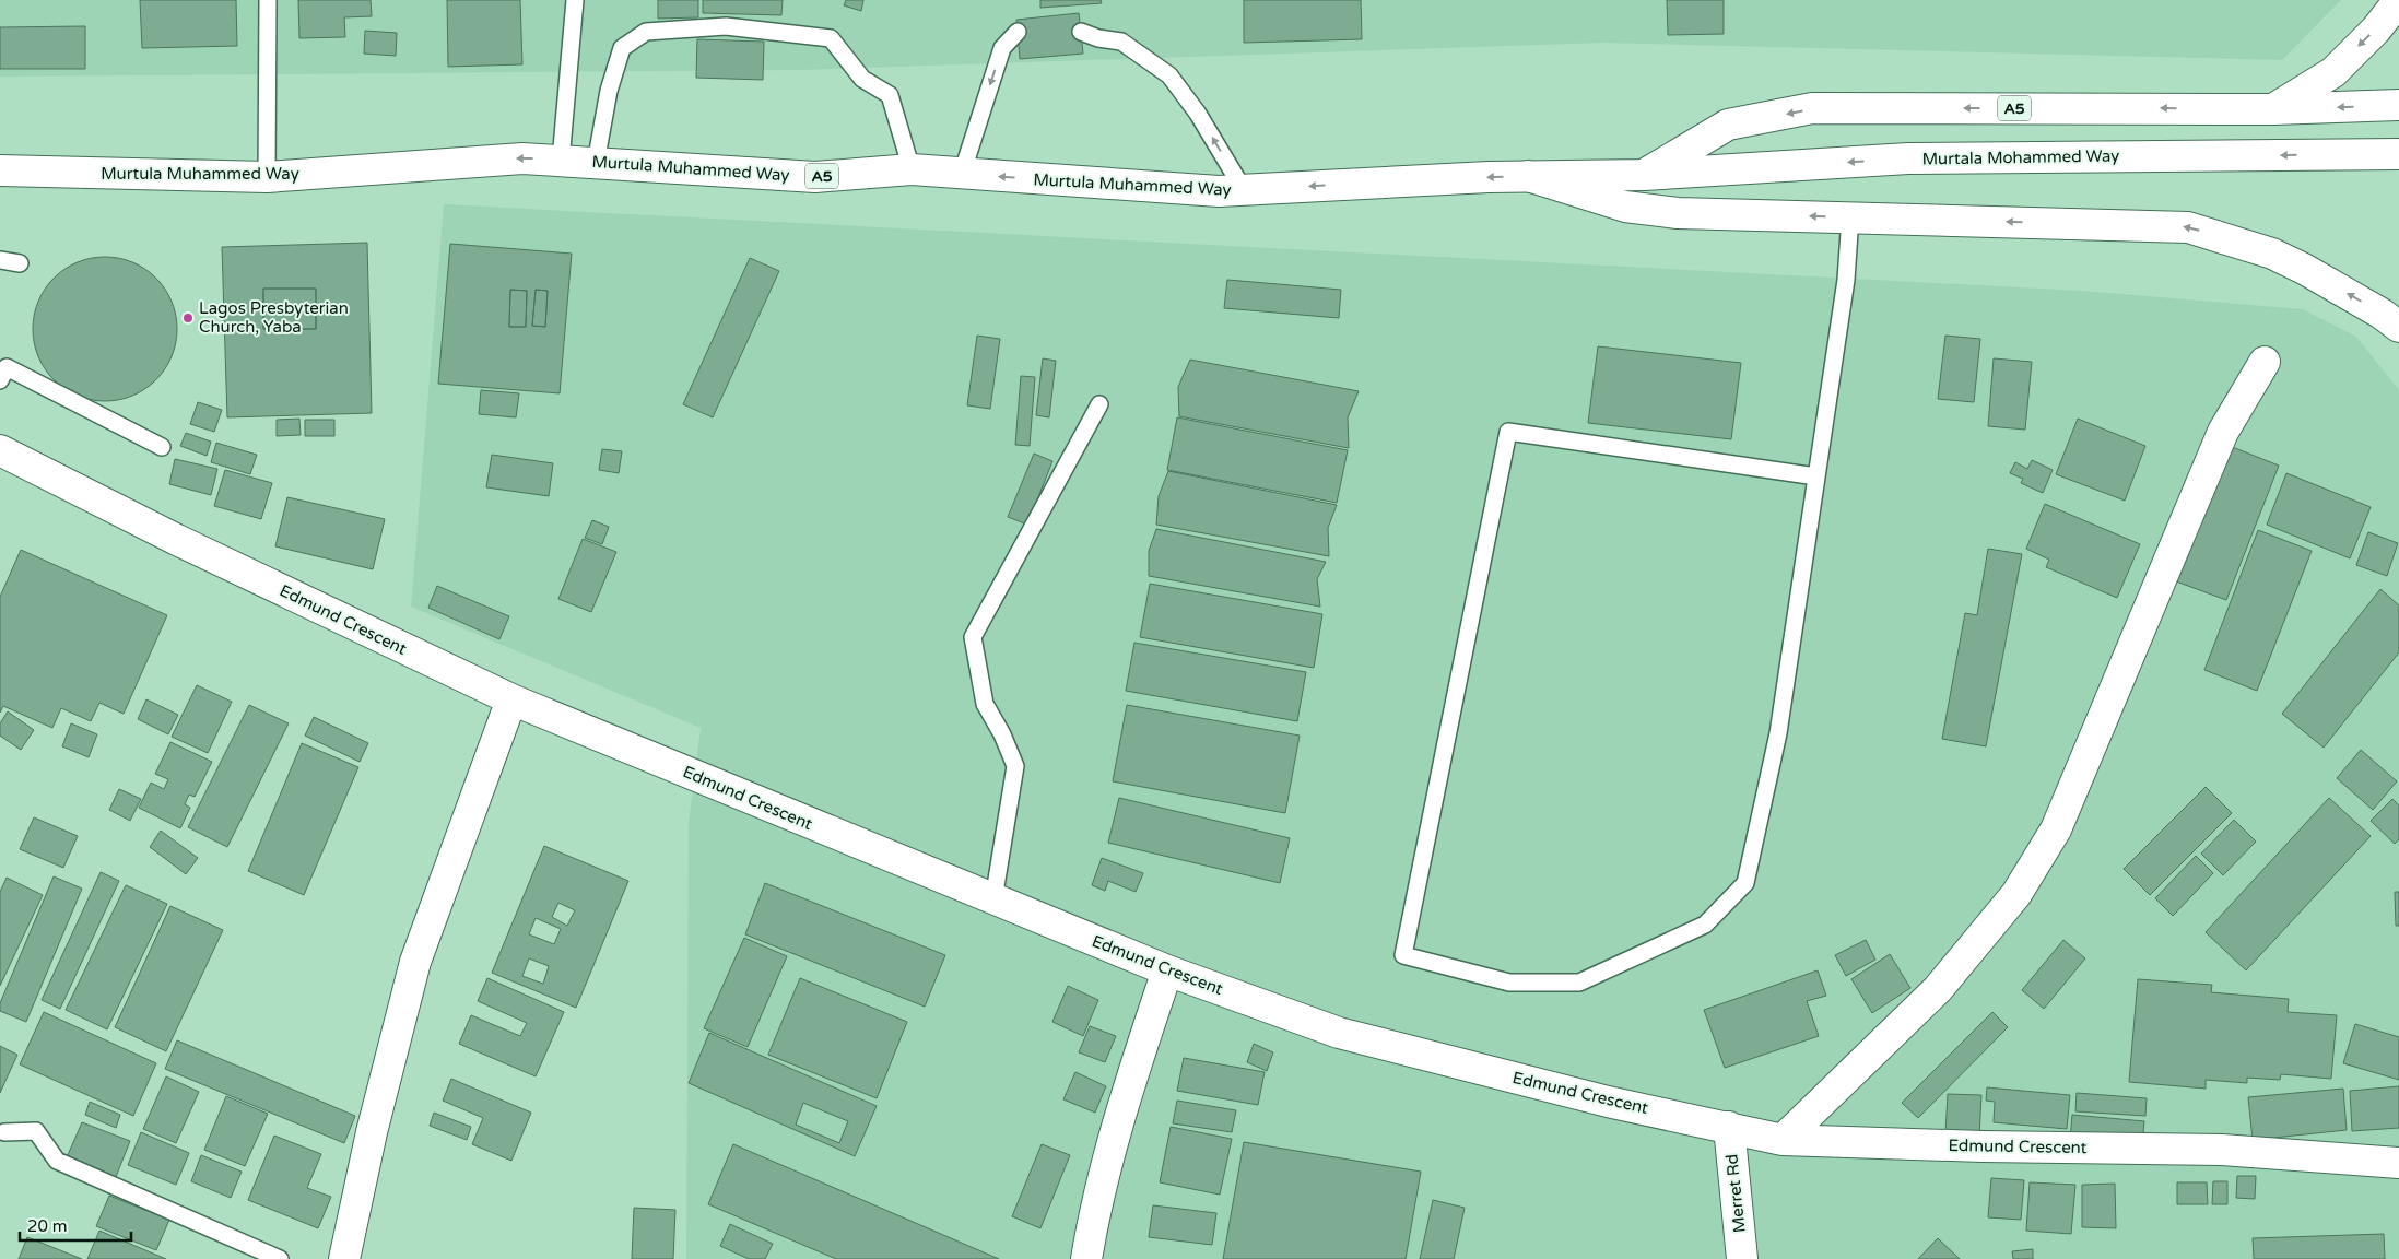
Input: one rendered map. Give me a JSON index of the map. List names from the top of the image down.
{
  "streets": {
    "main road": [
      "A5",
      "Murtala Mohammed Way",
      "Murtula Muhammed Way",
      "Edmund Crescent",
      "Merret Rd"
    ]
  },
  "crossings": [
    ["A5", "Murtala Mohammed Way"],
    ["A5", "Murtula Muhammed Way"],
    ["Murtala Mohammed Way", "Murtula Muhammed Way"],
    ["Edmund Crescent", "Merret Rd"]
  ],
  "one_way": ["Murtula Muhammed Way"],
  "places": ["Lagos Presbyterian Church, Yaba"],
  "scale_bar": "20 m"
}
